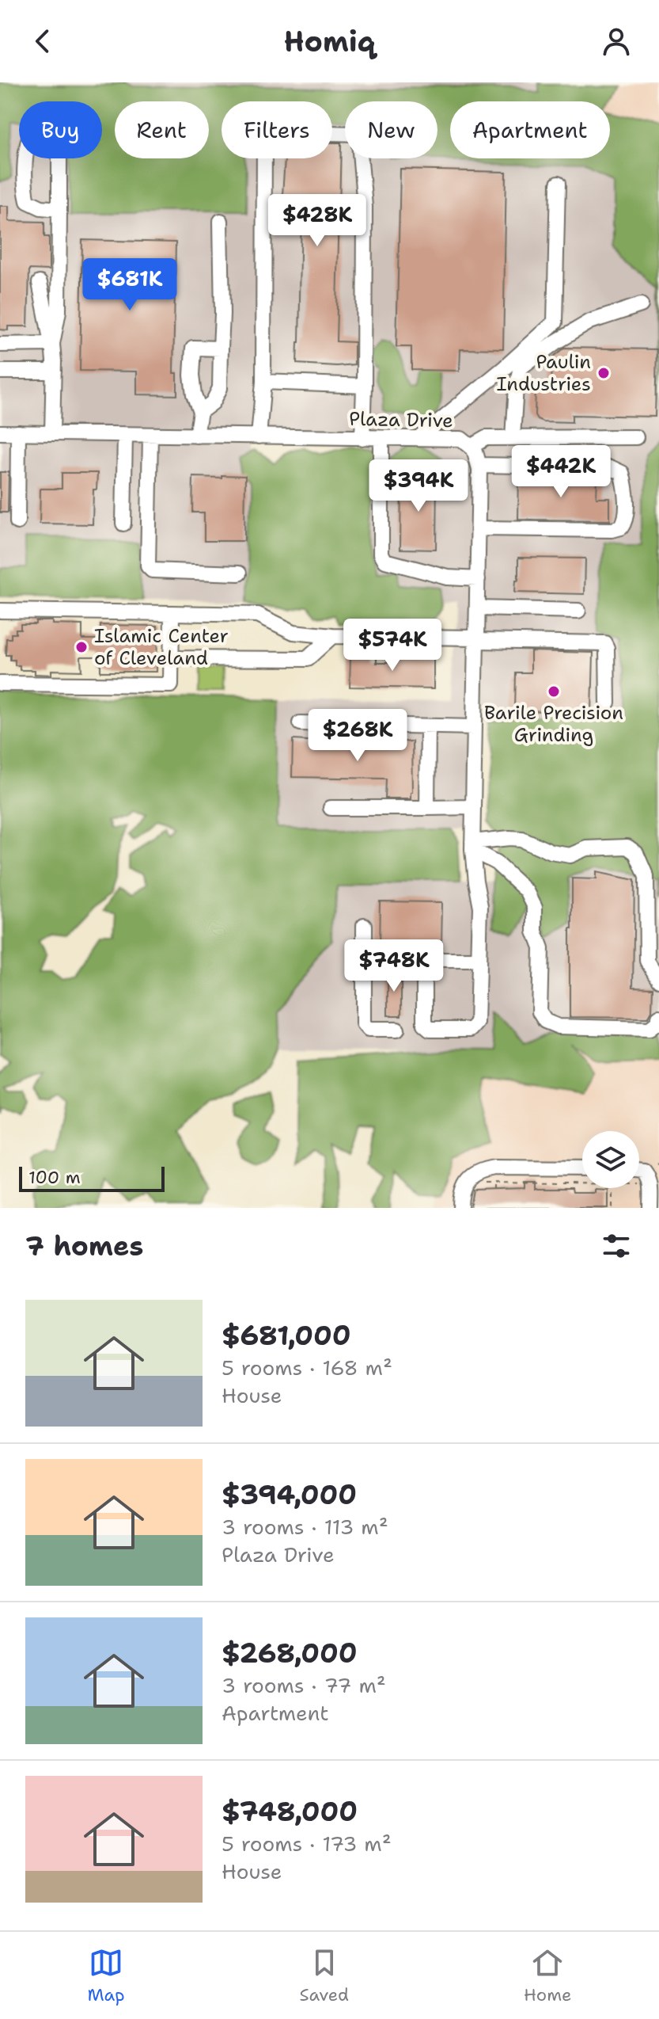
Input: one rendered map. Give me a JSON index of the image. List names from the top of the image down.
{
  "streets": {
    "street": ["Plaza Drive"]
  },
  "places": ["Paulin Industries", "Islamic Center of Cleveland", "Barile Precision Grinding"],
  "scale_bar": "100 m",
  "page": {
    "header": "Homiq",
    "chip": [
      "Buy",
      "Rent",
      "Filters",
      "New",
      "Apartment"
    ],
    "price": [
      "$428K",
      "$681K",
      "$442K",
      "$394K",
      "$574K",
      "$268K",
      "$748K"
    ],
    "scale": "100 m",
    "heading": "7 homes",
    "list": [
      {
        "name": "$681,000",
        "note": "5 rooms · 168 m² · House"
      },
      {
        "name": "$394,000",
        "note": "3 rooms · 113 m² · Plaza Drive"
      },
      {
        "name": "$268,000",
        "note": "3 rooms · 77 m² · Apartment"
      },
      {
        "name": "$748,000",
        "note": "5 rooms · 173 m² · House"
      }
    ],
    "tabs": ["Map", "Saved", "Home"]
  }
}
